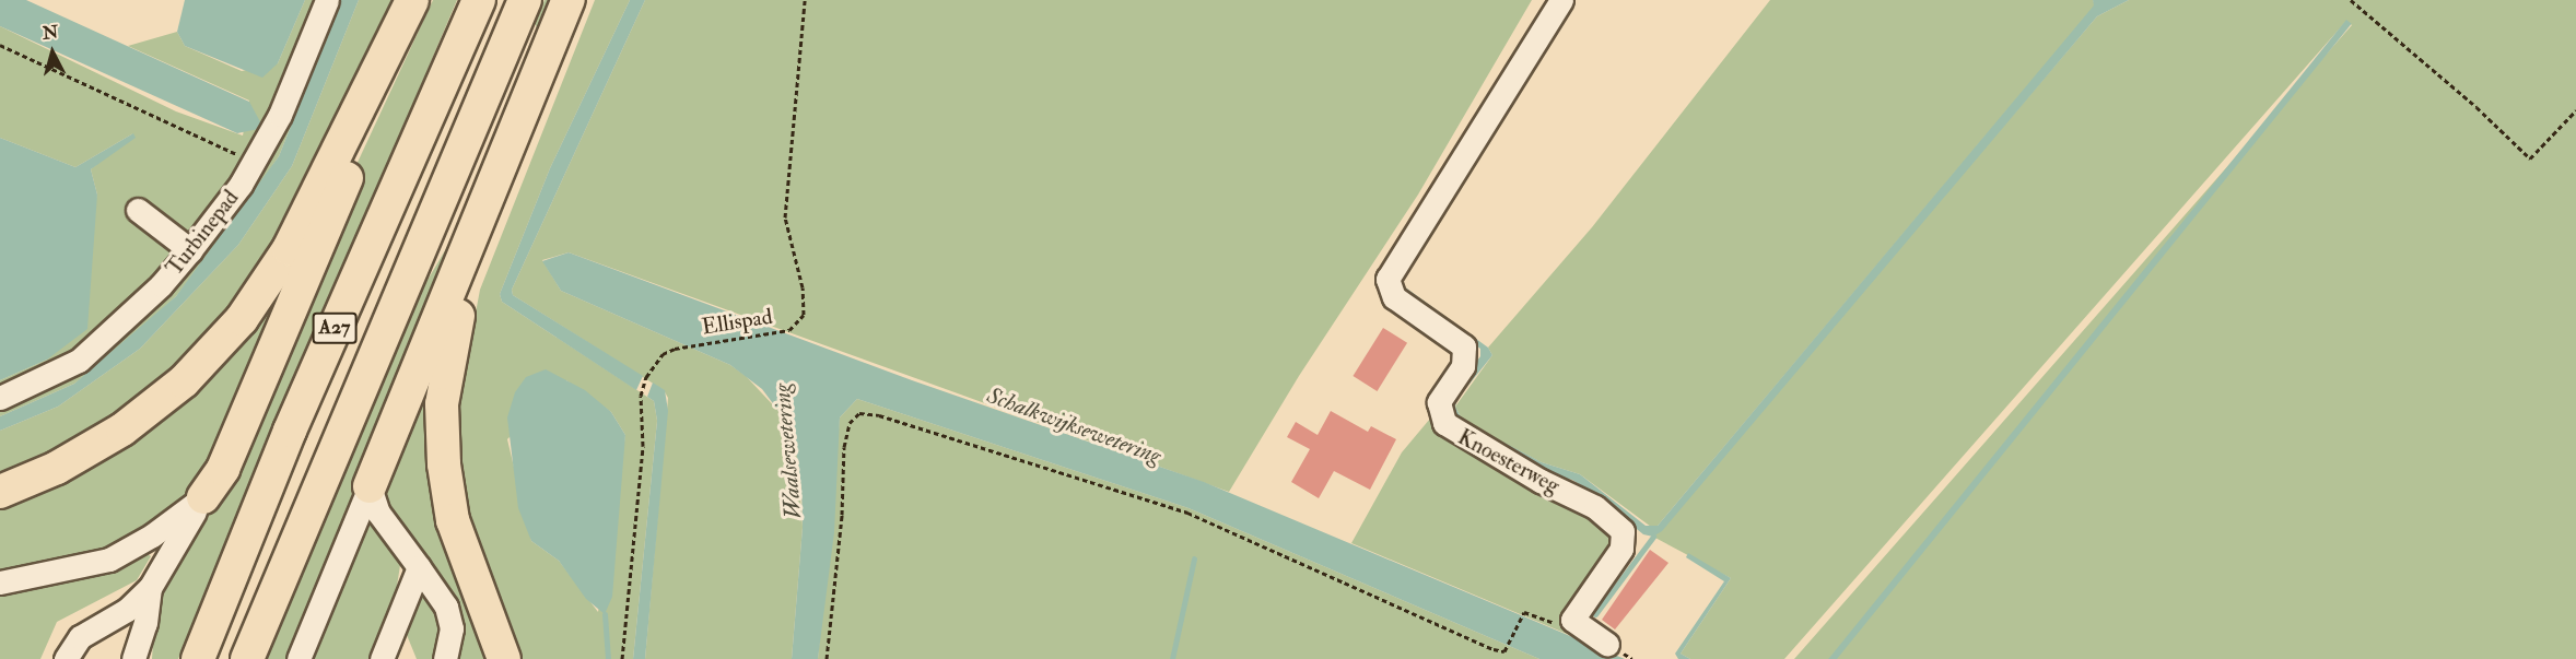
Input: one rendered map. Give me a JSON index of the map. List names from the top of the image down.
{
  "streets": {
    "highway": ["A27"],
    "street": ["Turbinepad", "Knoesterweg"],
    "path": ["Ellispad"]
  },
  "water": ["Schalkwijksewetering", "Waalsewetering"],
  "north": "top"
}
